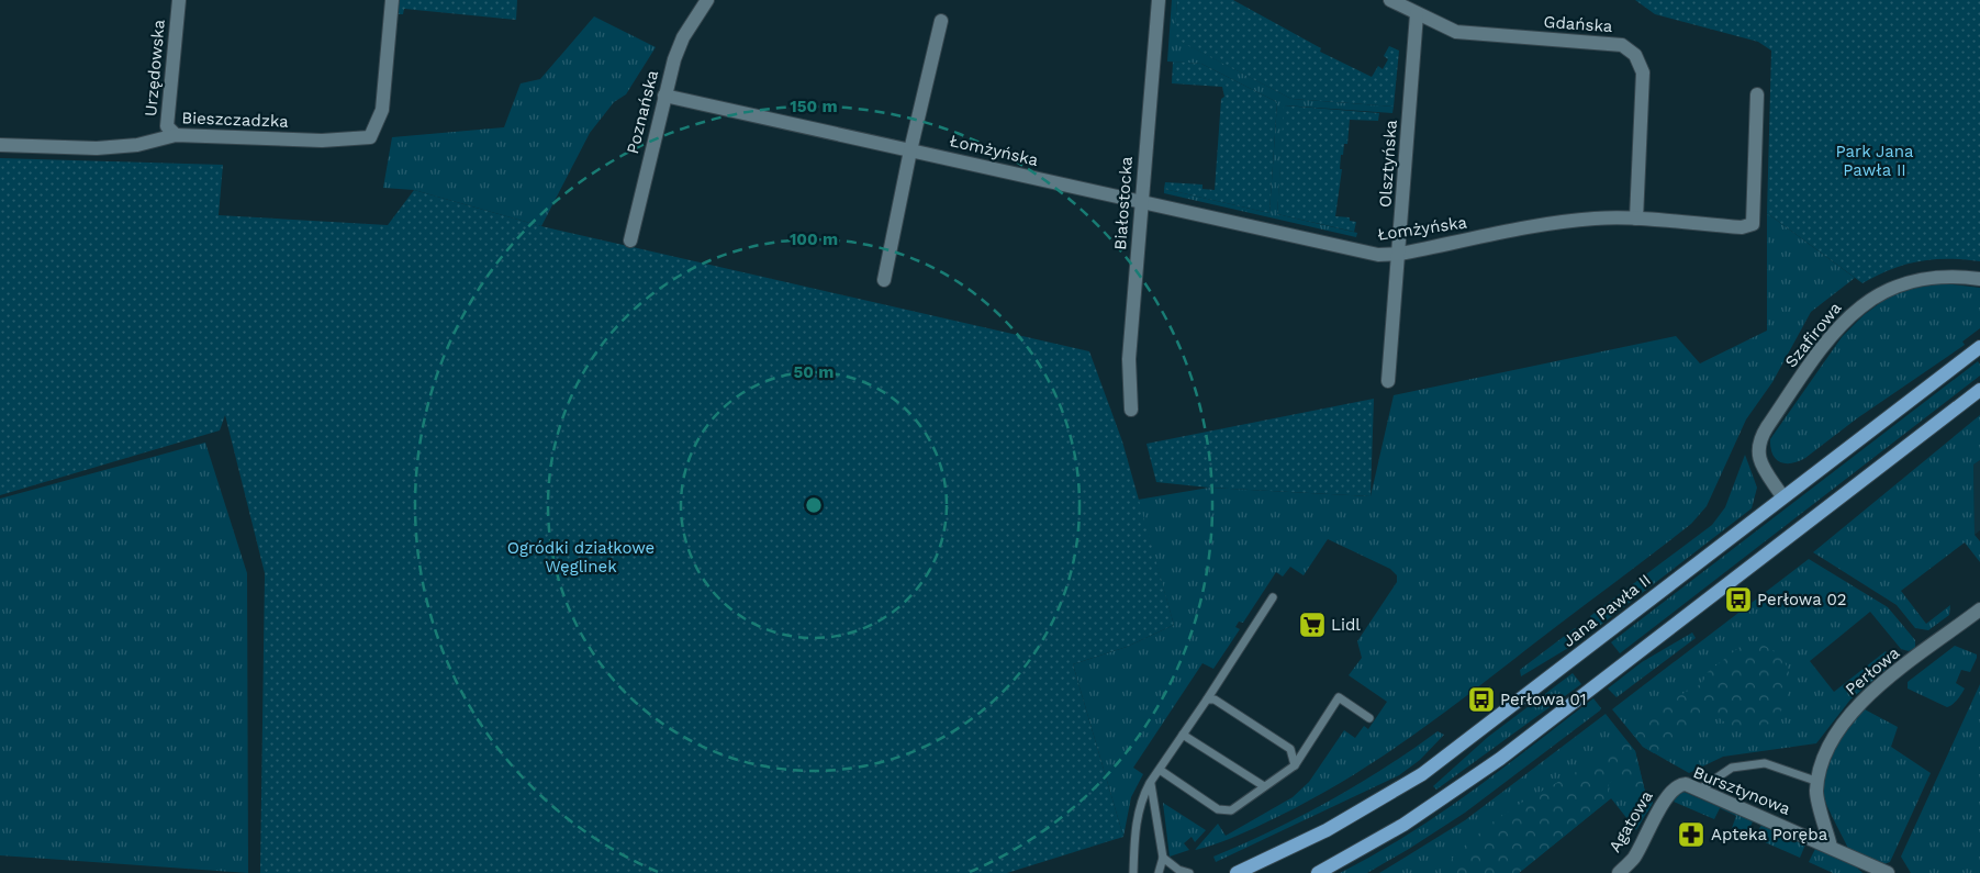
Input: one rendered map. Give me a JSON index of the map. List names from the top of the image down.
{
  "streets": {
    "main road": ["Jana Pawła II"],
    "street": [
      "Gdańska",
      "Urzędowska",
      "Poznańska",
      "Bieszczadzka",
      "Łomżyńska",
      "Olsztyńska",
      "Białostocka",
      "Szafirowa",
      "Perłowa",
      "Bursztynowa",
      "Agatowa"
    ]
  },
  "crossings": [
    ["Gdańska", "Łomżyńska"],
    ["Gdańska", "Olsztyńska"],
    ["Urzędowska", "Bieszczadzka"],
    ["Poznańska", "Łomżyńska"],
    ["Łomżyńska", "Olsztyńska"],
    ["Łomżyńska", "Białostocka"],
    ["Szafirowa", "Jana Pawła II"],
    ["Perłowa", "Bursztynowa"],
    ["Bursztynowa", "Agatowa"]
  ],
  "parks": ["Park Jana Pawła II", "Ogródki działkowe Węglinek"],
  "places": {
    "bus stop": ["Perłowa 02", "Perłowa 01"],
    "supermarket": ["Lidl"],
    "pharmacy": ["Apteka Poręba"]
  },
  "rings": ["150 m", "100 m", "50 m"]
}
